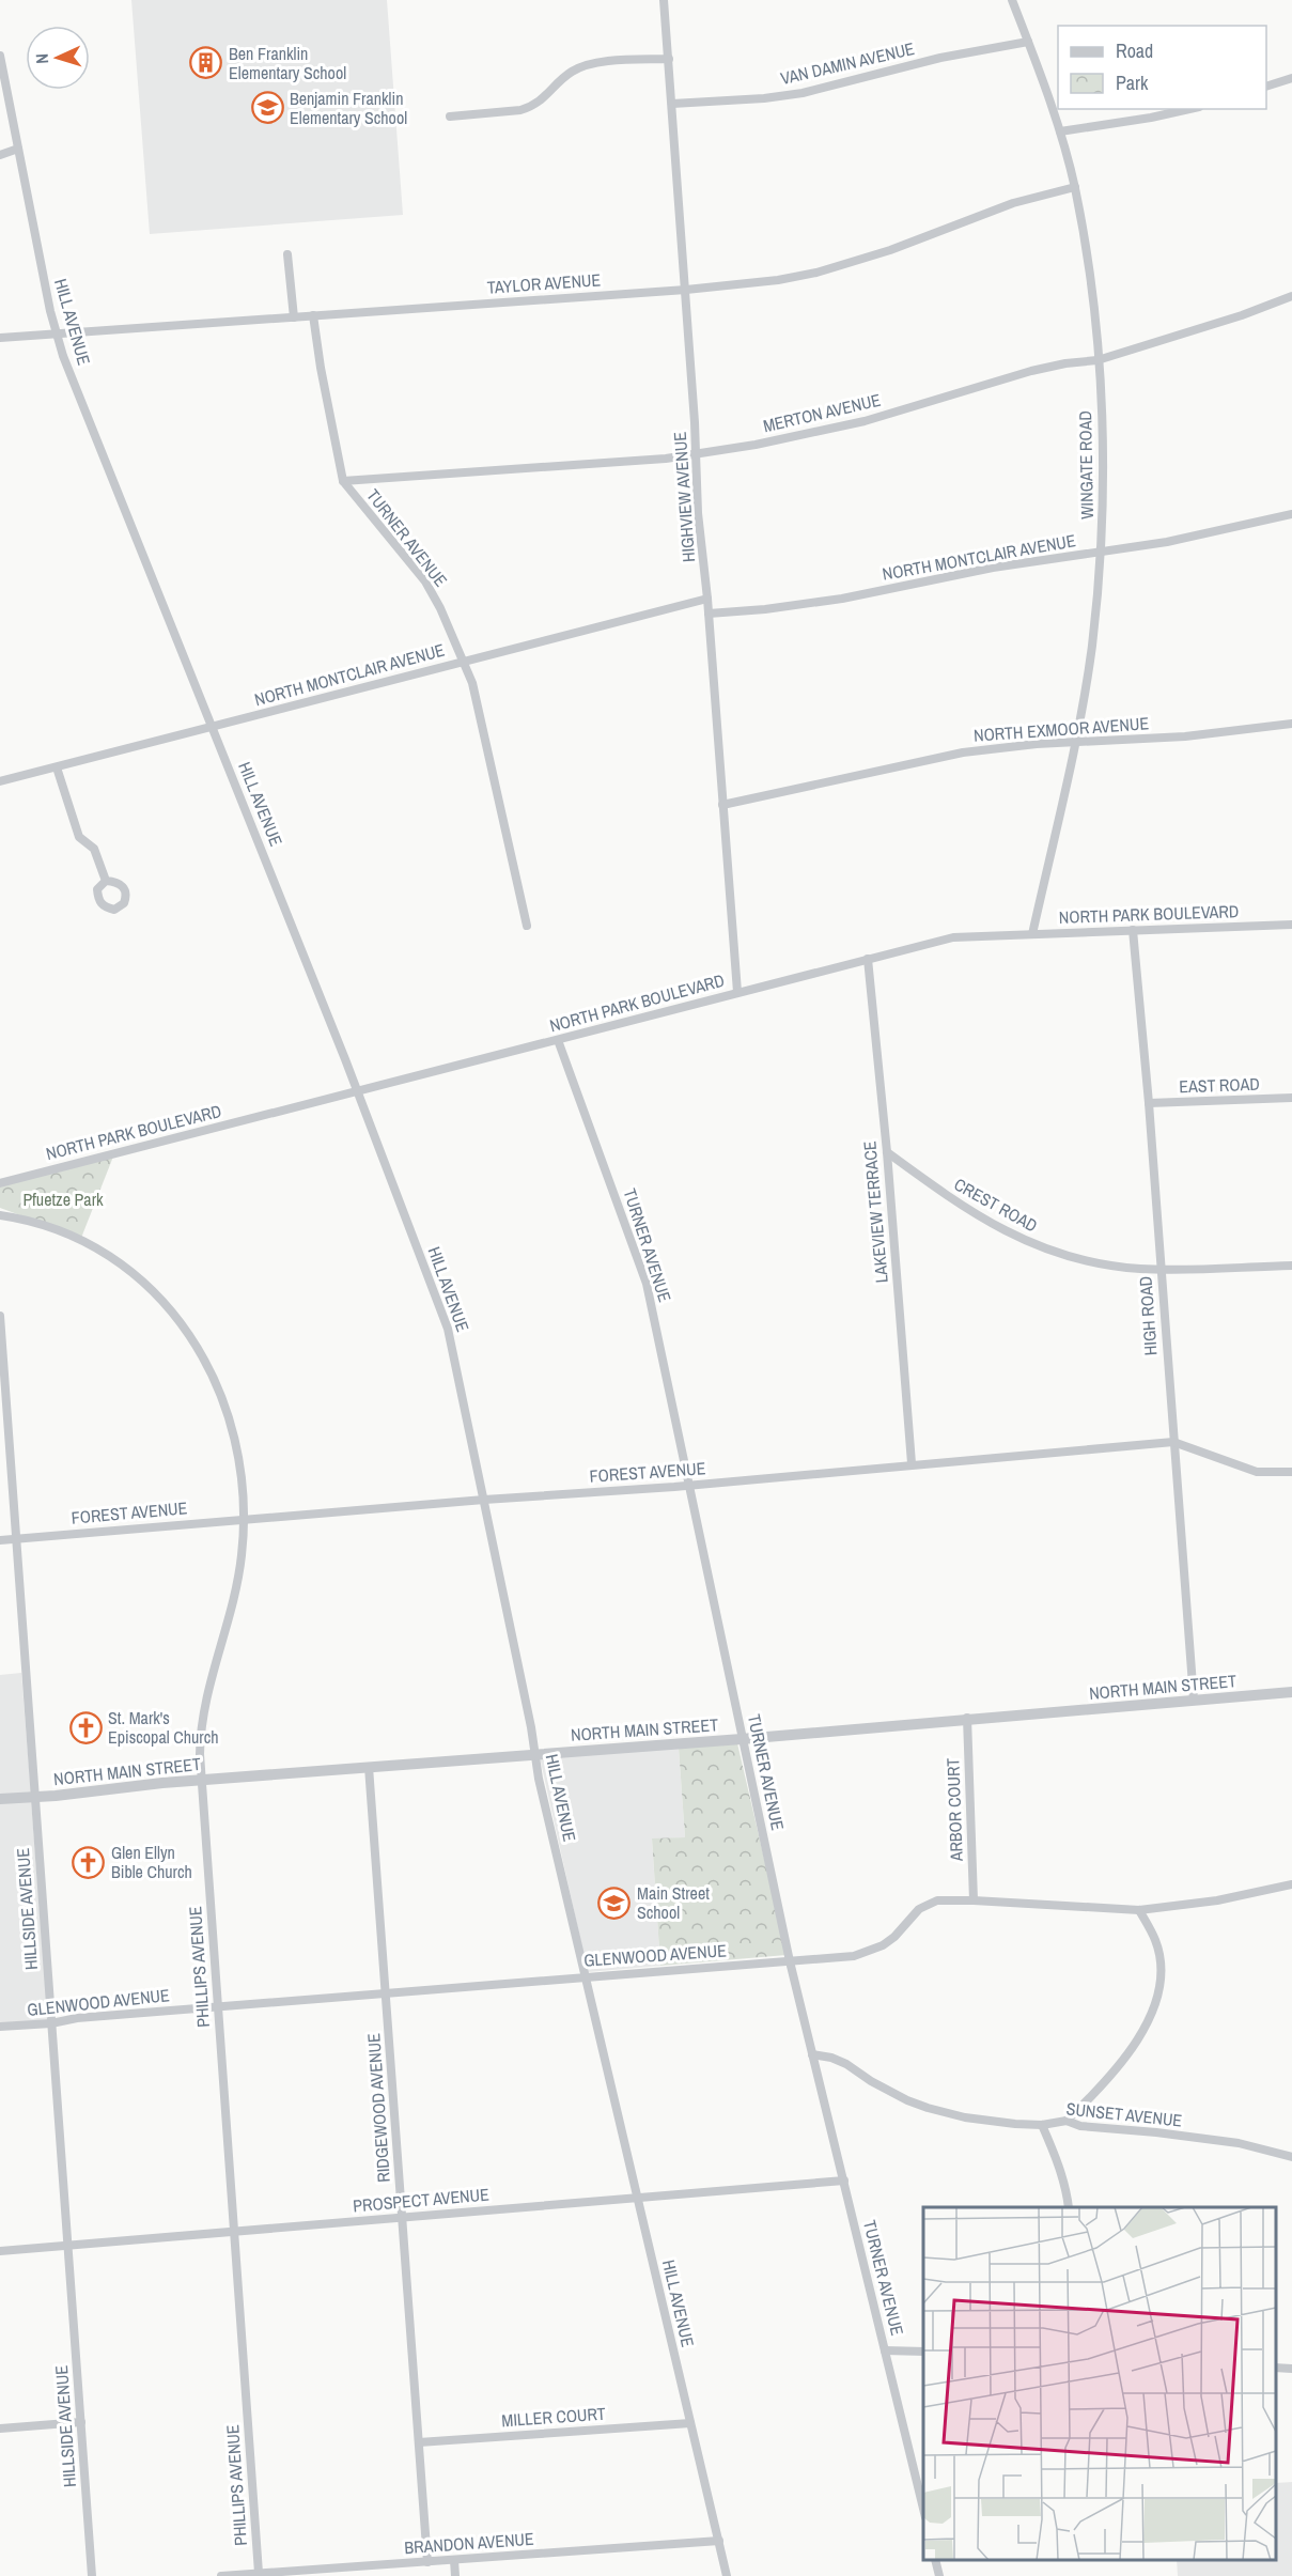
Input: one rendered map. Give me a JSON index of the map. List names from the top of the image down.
{
  "streets": {
    "street": [
      "VAN DAMIN AVENUE",
      "TAYLOR AVENUE",
      "HILL AVENUE",
      "MERTON AVENUE",
      "WINGATE ROAD",
      "HIGHVIEW AVENUE",
      "TURNER AVENUE",
      "NORTH MONTCLAIR AVENUE",
      "NORTH EXMOOR AVENUE",
      "NORTH PARK BOULEVARD",
      "EAST ROAD",
      "CREST ROAD",
      "LAKEVIEW TERRACE",
      "HIGH ROAD",
      "FOREST AVENUE",
      "NORTH MAIN STREET",
      "ARBOR COURT",
      "HILLSIDE AVENUE",
      "GLENWOOD AVENUE",
      "PHILLIPS AVENUE",
      "RIDGEWOOD AVENUE",
      "SUNSET AVENUE",
      "PROSPECT AVENUE",
      "MILLER COURT",
      "BRANDON AVENUE"
    ]
  },
  "crossings": [
    ["VAN DAMIN AVENUE", "WINGATE ROAD"],
    ["VAN DAMIN AVENUE", "HIGHVIEW AVENUE"],
    ["TAYLOR AVENUE", "HILL AVENUE"],
    ["TAYLOR AVENUE", "WINGATE ROAD"],
    ["TAYLOR AVENUE", "HIGHVIEW AVENUE"],
    ["TAYLOR AVENUE", "TURNER AVENUE"],
    ["HILL AVENUE", "NORTH MONTCLAIR AVENUE"],
    ["HILL AVENUE", "NORTH PARK BOULEVARD"],
    ["HILL AVENUE", "FOREST AVENUE"],
    ["HILL AVENUE", "NORTH MAIN STREET"],
    ["HILL AVENUE", "GLENWOOD AVENUE"],
    ["HILL AVENUE", "PROSPECT AVENUE"],
    ["HILL AVENUE", "MILLER COURT"],
    ["HILL AVENUE", "BRANDON AVENUE"],
    ["MERTON AVENUE", "WINGATE ROAD"],
    ["MERTON AVENUE", "HIGHVIEW AVENUE"],
    ["MERTON AVENUE", "TURNER AVENUE"],
    ["WINGATE ROAD", "NORTH MONTCLAIR AVENUE"],
    ["WINGATE ROAD", "NORTH EXMOOR AVENUE"],
    ["WINGATE ROAD", "NORTH PARK BOULEVARD"],
    ["HIGHVIEW AVENUE", "NORTH MONTCLAIR AVENUE"],
    ["HIGHVIEW AVENUE", "NORTH EXMOOR AVENUE"],
    ["HIGHVIEW AVENUE", "NORTH PARK BOULEVARD"],
    ["TURNER AVENUE", "NORTH MONTCLAIR AVENUE"],
    ["TURNER AVENUE", "NORTH PARK BOULEVARD"],
    ["TURNER AVENUE", "FOREST AVENUE"],
    ["TURNER AVENUE", "NORTH MAIN STREET"],
    ["TURNER AVENUE", "GLENWOOD AVENUE"],
    ["TURNER AVENUE", "SUNSET AVENUE"],
    ["TURNER AVENUE", "PROSPECT AVENUE"],
    ["NORTH PARK BOULEVARD", "LAKEVIEW TERRACE"],
    ["NORTH PARK BOULEVARD", "HIGH ROAD"],
    ["EAST ROAD", "HIGH ROAD"],
    ["CREST ROAD", "LAKEVIEW TERRACE"],
    ["CREST ROAD", "HIGH ROAD"],
    ["LAKEVIEW TERRACE", "FOREST AVENUE"],
    ["HIGH ROAD", "FOREST AVENUE"],
    ["HIGH ROAD", "NORTH MAIN STREET"],
    ["FOREST AVENUE", "HILLSIDE AVENUE"],
    ["FOREST AVENUE", "PHILLIPS AVENUE"],
    ["NORTH MAIN STREET", "ARBOR COURT"],
    ["NORTH MAIN STREET", "HILLSIDE AVENUE"],
    ["NORTH MAIN STREET", "PHILLIPS AVENUE"],
    ["NORTH MAIN STREET", "RIDGEWOOD AVENUE"],
    ["ARBOR COURT", "GLENWOOD AVENUE"],
    ["HILLSIDE AVENUE", "GLENWOOD AVENUE"],
    ["HILLSIDE AVENUE", "PROSPECT AVENUE"],
    ["GLENWOOD AVENUE", "PHILLIPS AVENUE"],
    ["GLENWOOD AVENUE", "RIDGEWOOD AVENUE"],
    ["PHILLIPS AVENUE", "PROSPECT AVENUE"],
    ["PHILLIPS AVENUE", "BRANDON AVENUE"],
    ["RIDGEWOOD AVENUE", "PROSPECT AVENUE"],
    ["RIDGEWOOD AVENUE", "MILLER COURT"],
    ["RIDGEWOOD AVENUE", "BRANDON AVENUE"]
  ],
  "parks": ["Pfuetze Park"],
  "places": {
    "building": ["Ben Franklin Elementary School"],
    "school or university": ["Benjamin Franklin Elementary School", "Main Street School"],
    "church": ["St. Mark's Episcopal Church", "Glen Ellyn Bible Church"]
  },
  "legend": ["Road", "Park"],
  "north": "left"
}
